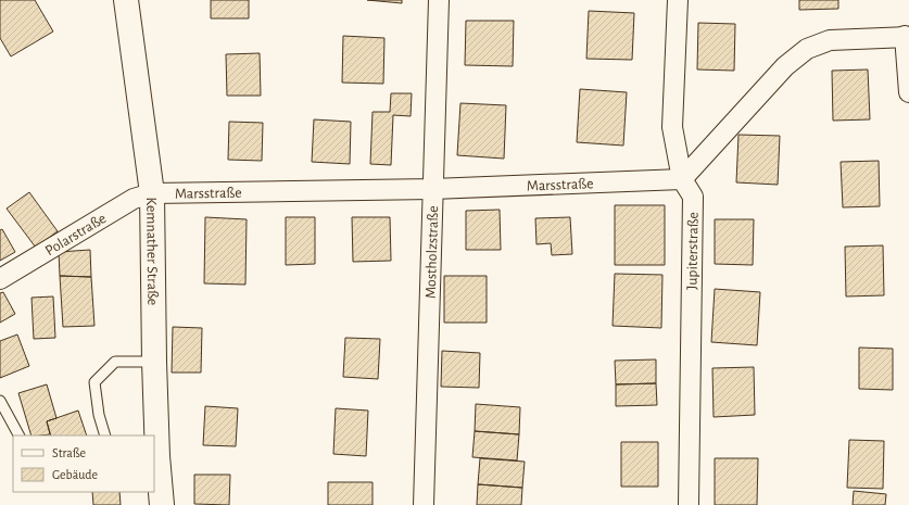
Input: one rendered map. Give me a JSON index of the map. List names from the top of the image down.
{
  "streets": {
    "main road": ["Kemnather Straße"],
    "street": [
      "Marsstraße",
      "Polarstraße",
      "Jupiterstraße",
      "Mostholzstraße"
    ]
  },
  "crossings": [
    ["Marsstraße", "Polarstraße"],
    ["Marsstraße", "Jupiterstraße"],
    ["Marsstraße", "Kemnather Straße"],
    ["Marsstraße", "Mostholzstraße"],
    ["Polarstraße", "Kemnather Straße"]
  ],
  "legend": ["Straße", "Gebäude"]
}
